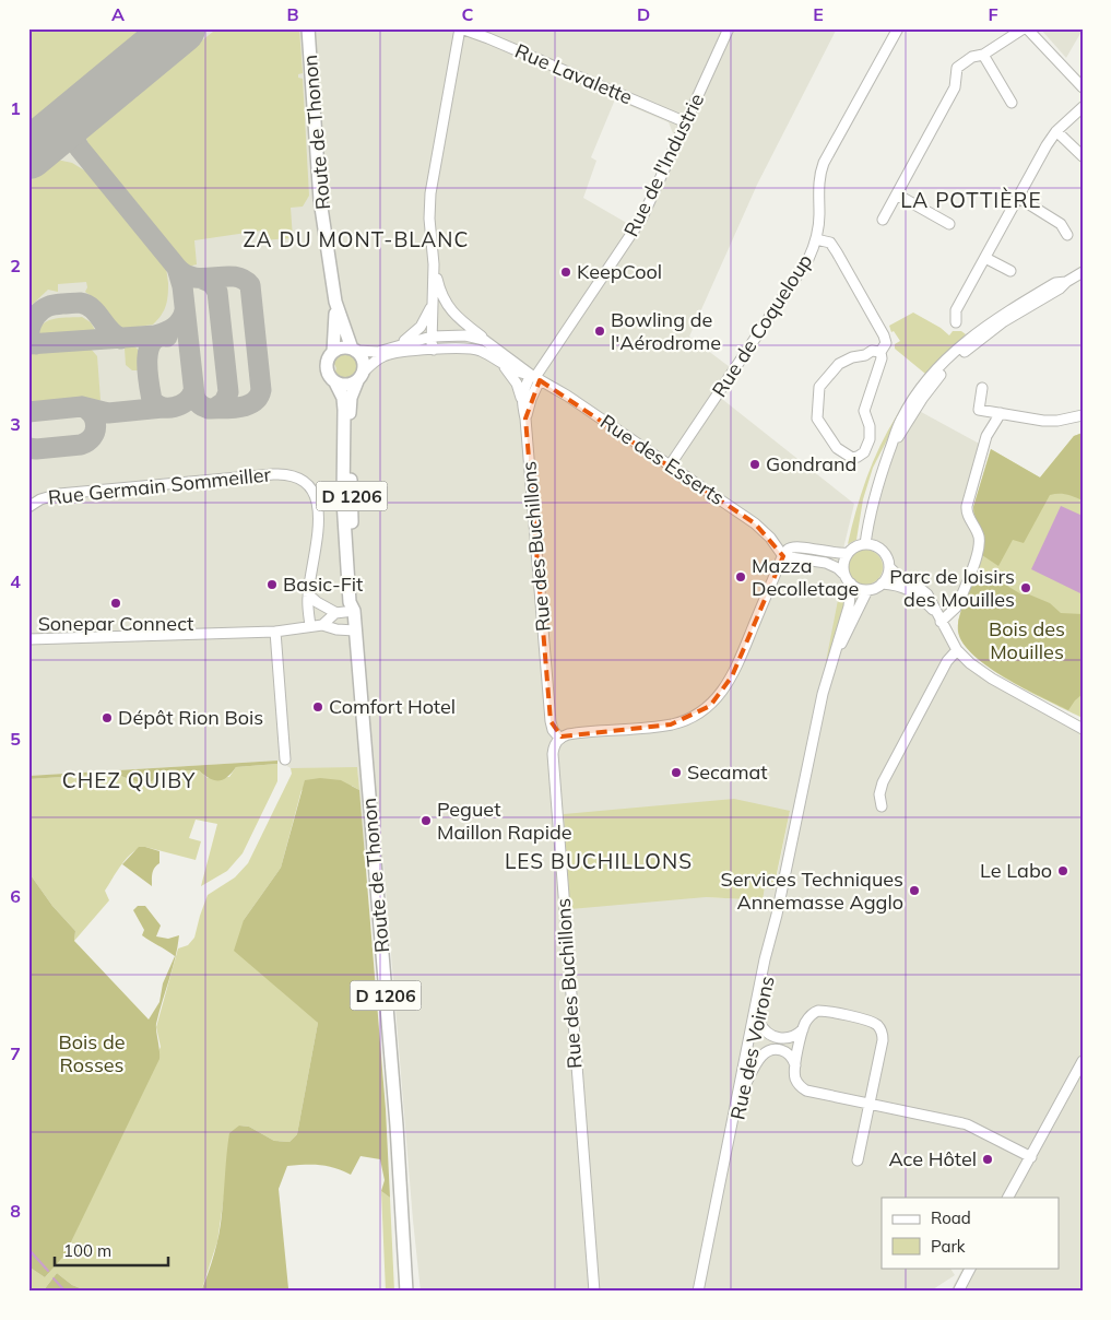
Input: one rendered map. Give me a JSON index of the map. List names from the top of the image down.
{
  "streets": {
    "main road": ["Route de Thonon", "D 1206"],
    "street": [
      "Rue Lavalette",
      "Rue de l'Industrie",
      "Rue de Coqueloup",
      "Rue des Esserts",
      "Rue Germain Sommeiller",
      "Rue des Buchillons",
      "Rue des Voirons"
    ]
  },
  "crossings": [
    ["Rue Lavalette", "Rue de l'Industrie"],
    ["Route de Thonon", "Rue des Esserts"],
    ["Rue de l'Industrie", "Rue des Esserts"],
    ["Rue de l'Industrie", "Rue des Buchillons"],
    ["Rue de Coqueloup", "Rue des Esserts"],
    ["Rue des Esserts", "Rue des Buchillons"]
  ],
  "districts": [
    "LA POTTIÈRE",
    "ZA DU MONT-BLANC",
    "CHEZ QUIBY",
    "LES BUCHILLONS"
  ],
  "parks": ["Bois des Mouilles", "Bois de Rosses"],
  "places": [
    "KeepCool",
    "Bowling de l'Aérodrome",
    "Gondrand",
    "Mazza Decolletage",
    "Basic-Fit",
    "Parc de loisirs des Mouilles",
    "Sonepar Connect",
    "Comfort Hotel",
    "Dépôt Rion Bois",
    "Secamat",
    "Peguet Maillon Rapide",
    "Le Labo",
    "Services Techniques Annemasse Agglo",
    "Ace Hôtel"
  ],
  "legend": ["Road", "Park"],
  "scale_bar": "100 m",
  "grid": {
    "columns": [
      "A",
      "B",
      "C",
      "D",
      "E",
      "F"
    ],
    "rows": [
      "1",
      "2",
      "3",
      "4",
      "5",
      "6",
      "7",
      "8"
    ]
  }
}
